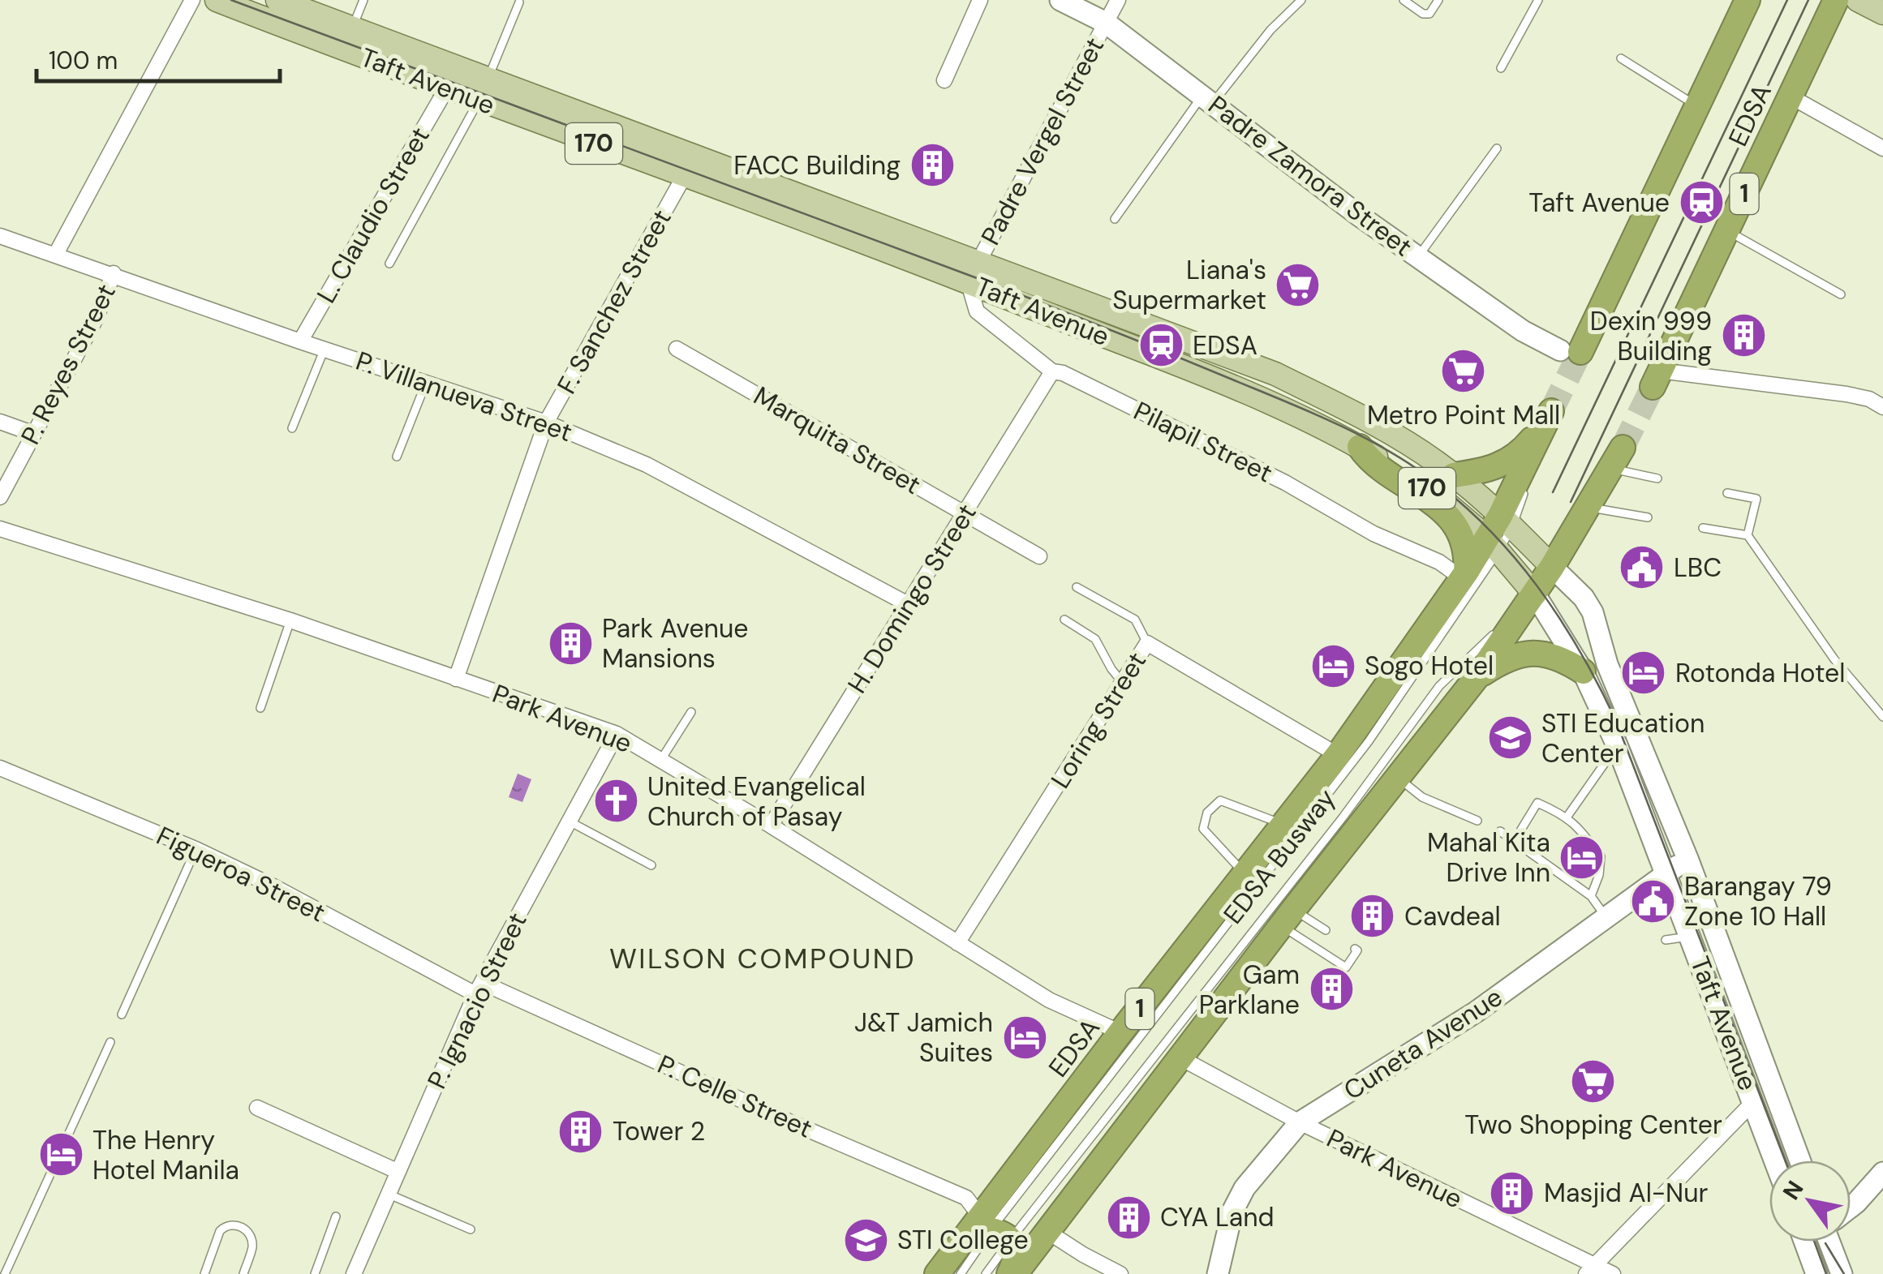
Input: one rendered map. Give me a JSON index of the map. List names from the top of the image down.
{
  "streets": {
    "highway": ["EDSA", "1"],
    "main road": [
      "Taft Avenue",
      "170",
      "Padre Zamora Street",
      "Cuneta Avenue"
    ],
    "street": [
      "Padre Vergel Street",
      "L. Claudio Street",
      "F. Sanchez Street",
      "P. Reyes Street",
      "P. Villanueva Street",
      "Marquita Street",
      "Pilapil Street",
      "H. Domingo Street",
      "Park Avenue",
      "Loring Street",
      "Figueroa Street",
      "P. Ignacio Street",
      "P. Celle Street"
    ],
    "lane": ["EDSA Busway"]
  },
  "crossings": [
    ["Taft Avenue", "EDSA"],
    ["Taft Avenue", "Padre Vergel Street"],
    ["Taft Avenue", "1"],
    ["Taft Avenue", "L. Claudio Street"],
    ["Taft Avenue", "F. Sanchez Street"],
    ["Taft Avenue", "Pilapil Street"],
    ["Taft Avenue", "EDSA Busway"],
    ["Taft Avenue", "Cuneta Avenue"],
    ["EDSA", "Padre Zamora Street"],
    ["EDSA", "Pilapil Street"],
    ["EDSA", "Park Avenue"],
    ["EDSA", "Loring Street"],
    ["EDSA", "EDSA Busway"],
    ["EDSA", "P. Celle Street"],
    ["Padre Vergel Street", "Padre Zamora Street"],
    ["Padre Vergel Street", "Pilapil Street"],
    ["1", "Park Avenue"],
    ["1", "EDSA Busway"],
    ["L. Claudio Street", "P. Villanueva Street"],
    ["F. Sanchez Street", "P. Villanueva Street"],
    ["F. Sanchez Street", "Park Avenue"],
    ["P. Reyes Street", "P. Villanueva Street"],
    ["P. Villanueva Street", "H. Domingo Street"],
    ["Marquita Street", "H. Domingo Street"],
    ["Pilapil Street", "H. Domingo Street"],
    ["H. Domingo Street", "Park Avenue"],
    ["Park Avenue", "Loring Street"],
    ["Park Avenue", "P. Ignacio Street"],
    ["Park Avenue", "Cuneta Avenue"],
    ["EDSA Busway", "P. Celle Street"],
    ["Figueroa Street", "P. Ignacio Street"],
    ["Figueroa Street", "P. Celle Street"],
    ["P. Ignacio Street", "P. Celle Street"]
  ],
  "districts": ["WILSON COMPOUND"],
  "places": {
    "building": [
      "FACC Building",
      "Dexin 999 Building",
      "Park Avenue Mansions",
      "Cavdeal",
      "Gam Parklane",
      "Tower 2",
      "Masjid Al-Nur",
      "CYA Land"
    ],
    "station": ["Taft Avenue", "EDSA"],
    "supermarket": ["Liana's Supermarket", "Metro Point Mall", "Two Shopping Center"],
    "public building": ["LBC", "Barangay 79 Zone 10 Hall"],
    "hotel": [
      "Sogo Hotel",
      "Rotonda Hotel",
      "Mahal Kita Drive Inn",
      "J&T Jamich Suites",
      "The Henry Hotel Manila"
    ],
    "school or university": ["STI Education Center", "STI College"],
    "church": ["United Evangelical Church of Pasay"]
  },
  "scale_bar": "100 m",
  "north": "top left"
}
